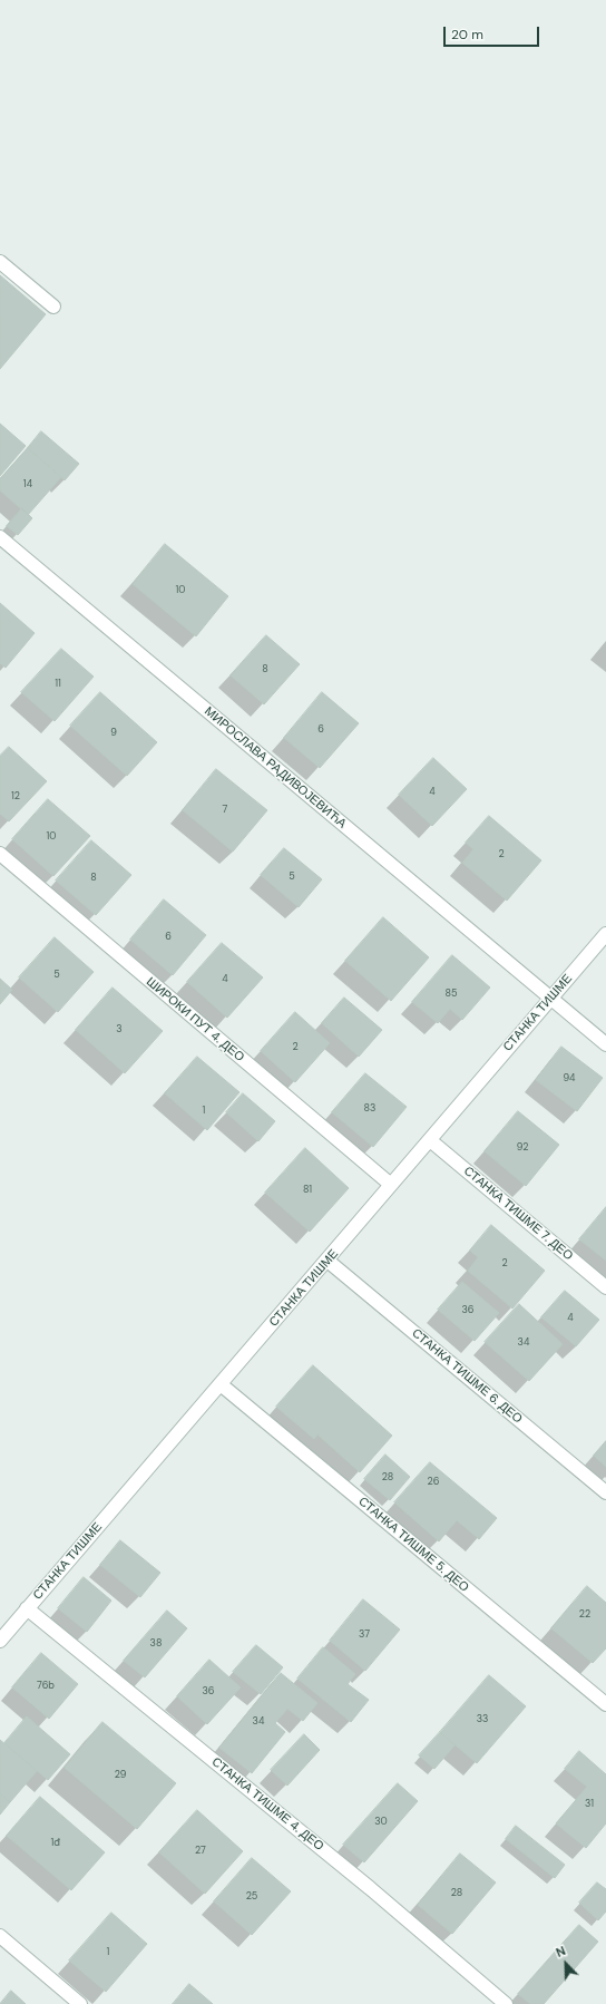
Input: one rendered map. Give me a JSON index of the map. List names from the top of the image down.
{
  "streets": {
    "street": [
      "МИРОСЛАВА РАДИВОЈЕВИЋА",
      "СТАНКА ТИШМЕ",
      "ШИРОКИ ПУТ 4. ДЕО",
      "СТАНКА ТИШМЕ 7. ДЕО",
      "СТАНКА ТИШМЕ 6. ДЕО",
      "СТАНКА ТИШМЕ 5. ДЕО",
      "СТАНКА ТИШМЕ 4. ДЕО"
    ]
  },
  "crossings": [
    ["МИРОСЛАВА РАДИВОЈЕВИЋА", "СТАНКА ТИШМЕ"],
    ["СТАНКА ТИШМЕ", "ШИРОКИ ПУТ 4. ДЕО"],
    ["СТАНКА ТИШМЕ", "СТАНКА ТИШМЕ 7. ДЕО"],
    ["СТАНКА ТИШМЕ", "СТАНКА ТИШМЕ 6. ДЕО"],
    ["СТАНКА ТИШМЕ", "СТАНКА ТИШМЕ 5. ДЕО"],
    ["СТАНКА ТИШМЕ", "СТАНКА ТИШМЕ 4. ДЕО"]
  ],
  "house_numbers": [
    "14",
    "10",
    "8",
    "11",
    "6",
    "9",
    "4",
    "12",
    "7",
    "10",
    "2",
    "5",
    "8",
    "6",
    "5",
    "4",
    "85",
    "3",
    "2",
    "94",
    "83",
    "1",
    "92",
    "81",
    "2",
    "36",
    "4",
    "34",
    "28",
    "26",
    "22",
    "37",
    "38",
    "76b",
    "36",
    "33",
    "34",
    "29",
    "31",
    "30",
    "1đ",
    "27",
    "28",
    "25",
    "1"
  ],
  "scale_bar": "20 m",
  "north": "top left"
}
